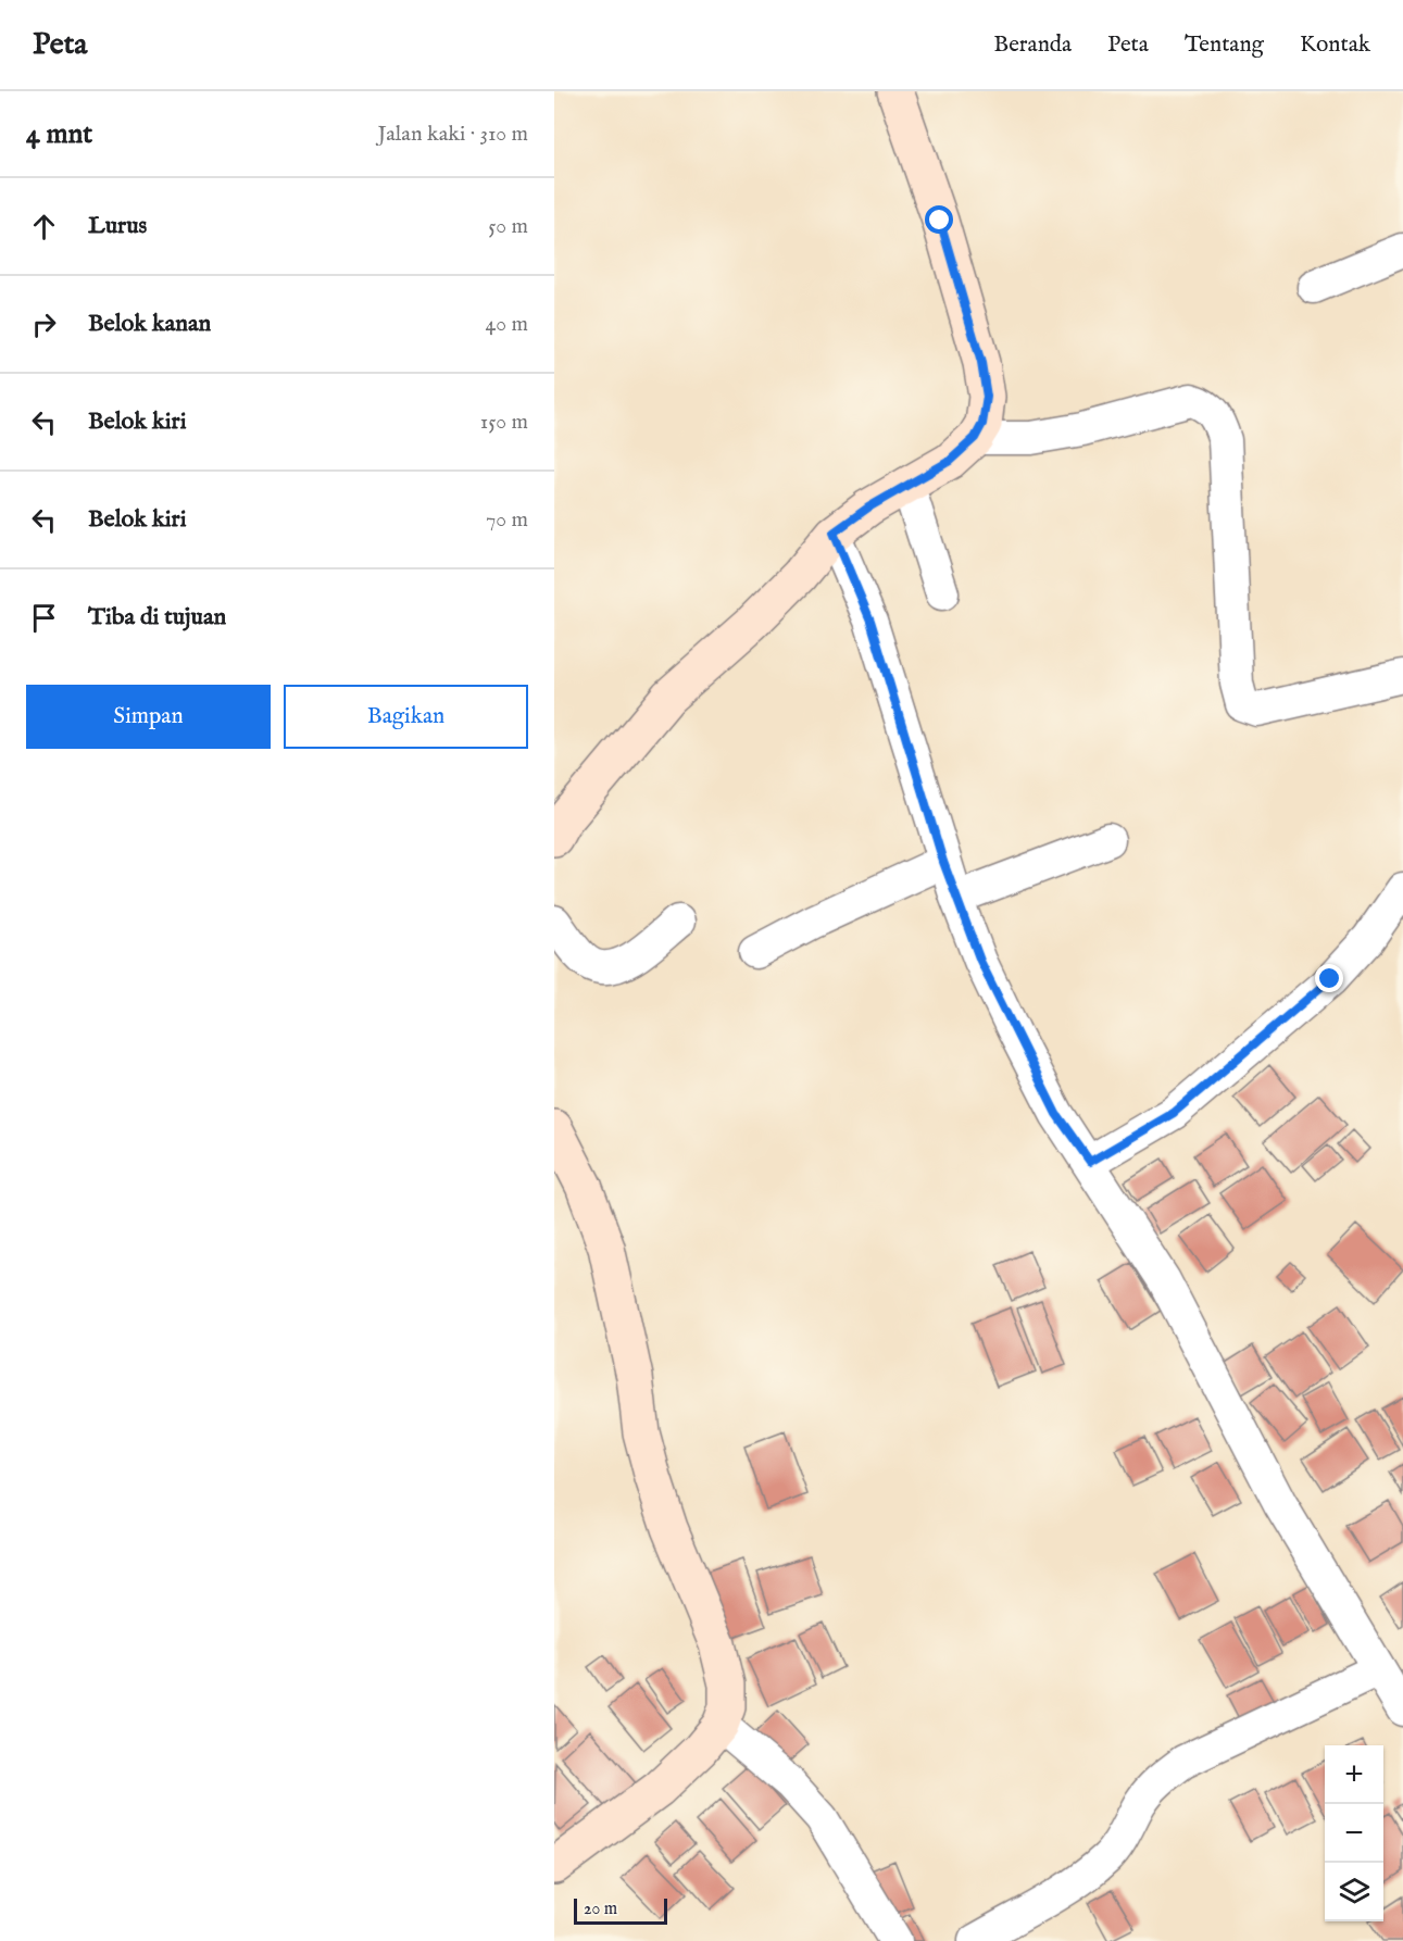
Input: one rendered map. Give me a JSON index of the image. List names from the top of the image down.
{
  "scale_bar": "20 m",
  "page": {
    "header": "Peta",
    "nav": [
      "Beranda",
      "Peta",
      "Tentang",
      "Kontak"
    ],
    "heading": ["4 mnt", "Jalan kaki · 310 m"],
    "list": [
      ["Lurus", "50 m"],
      ["Belok kanan", "40 m"],
      ["Belok kiri", "150 m"],
      ["Belok kiri", "70 m"],
      "Tiba di tujuan"
    ],
    "buttons": ["Simpan", "Bagikan"],
    "map_buttons": ["+", "−"],
    "scale": "20 m"
  }
}
